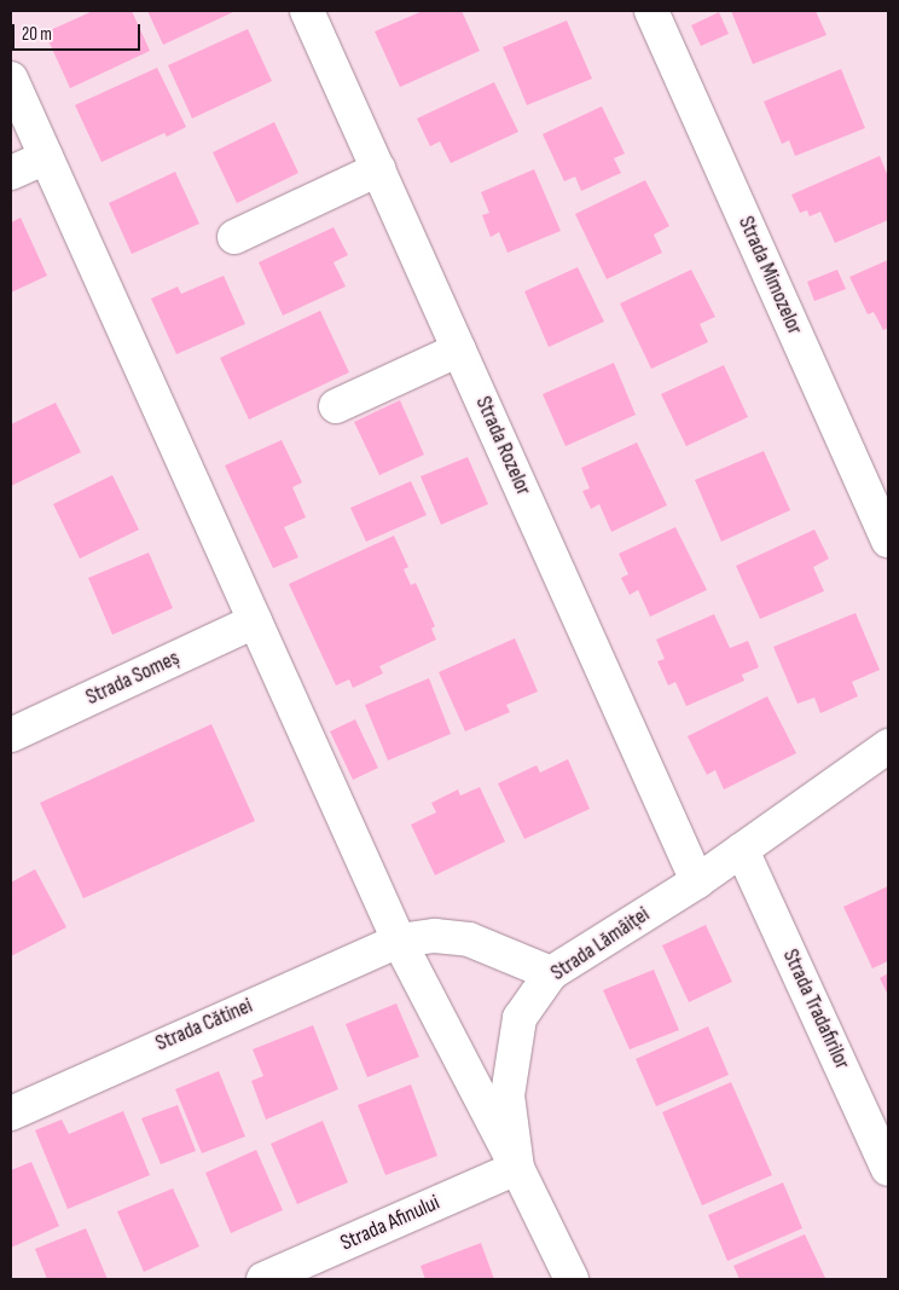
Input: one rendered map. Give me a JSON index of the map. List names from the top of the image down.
{
  "streets": {
    "street": [
      "Strada Mimozelor",
      "Strada Rozelor",
      "Strada Someș",
      "Strada Lămâiței",
      "Strada Tradafirilor",
      "Strada Cătinei",
      "Strada Afinului"
    ]
  },
  "crossings": [
    ["Strada Rozelor", "Strada Lămâiței"],
    ["Strada Lămâiței", "Strada Tradafirilor"],
    ["Strada Lămâiței", "Strada Cătinei"],
    ["Strada Lămâiței", "Strada Afinului"]
  ],
  "scale_bar": "20 m"
}
